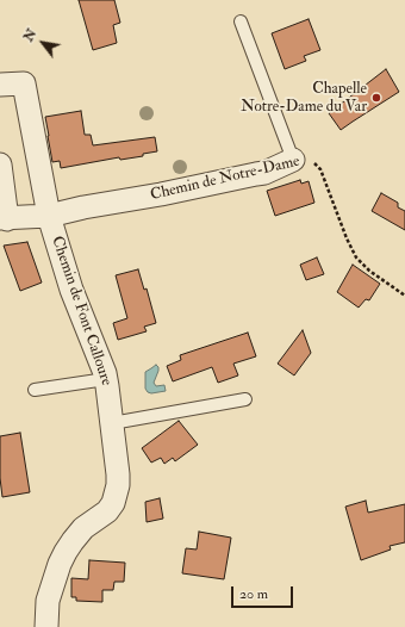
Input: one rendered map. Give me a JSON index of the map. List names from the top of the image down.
{
  "streets": {
    "street": ["Chemin de Notre-Dame", "Chemin de Font Calloure"]
  },
  "crossings": [
    ["Chemin de Notre-Dame", "Chemin de Font Calloure"]
  ],
  "places": ["Chapelle Notre-Dame du Var"],
  "scale_bar": "20 m",
  "north": "top left"
}
